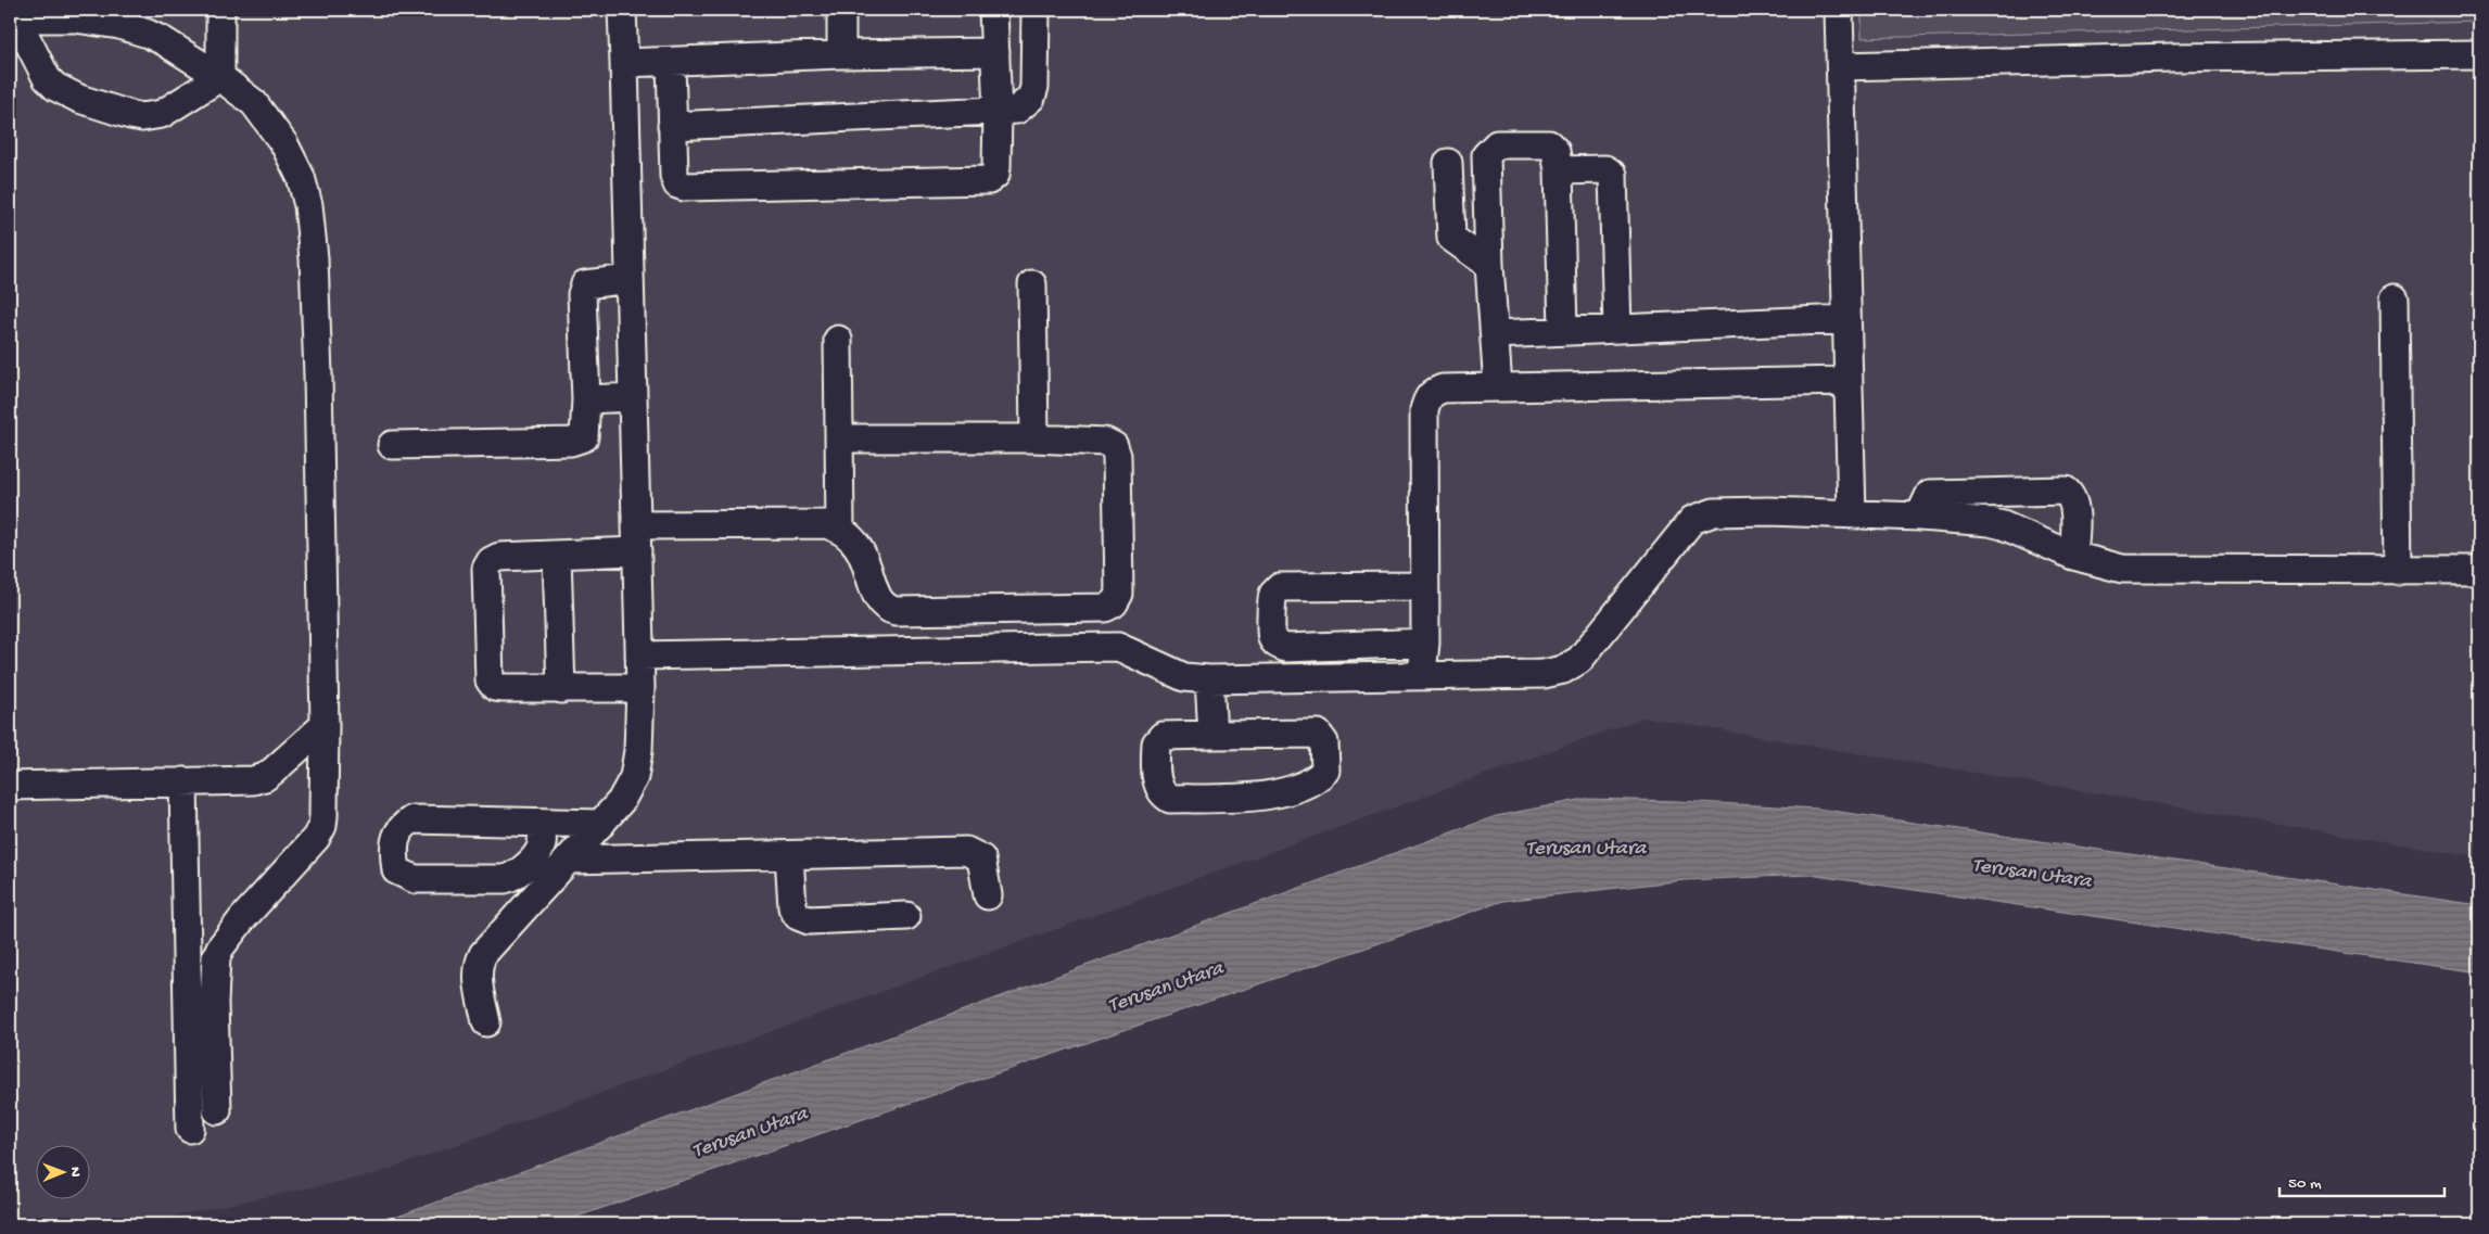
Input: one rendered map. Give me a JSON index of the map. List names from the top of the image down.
{
  "water": ["Terusan Utara"],
  "scale_bar": "50 m",
  "north": "right"
}
